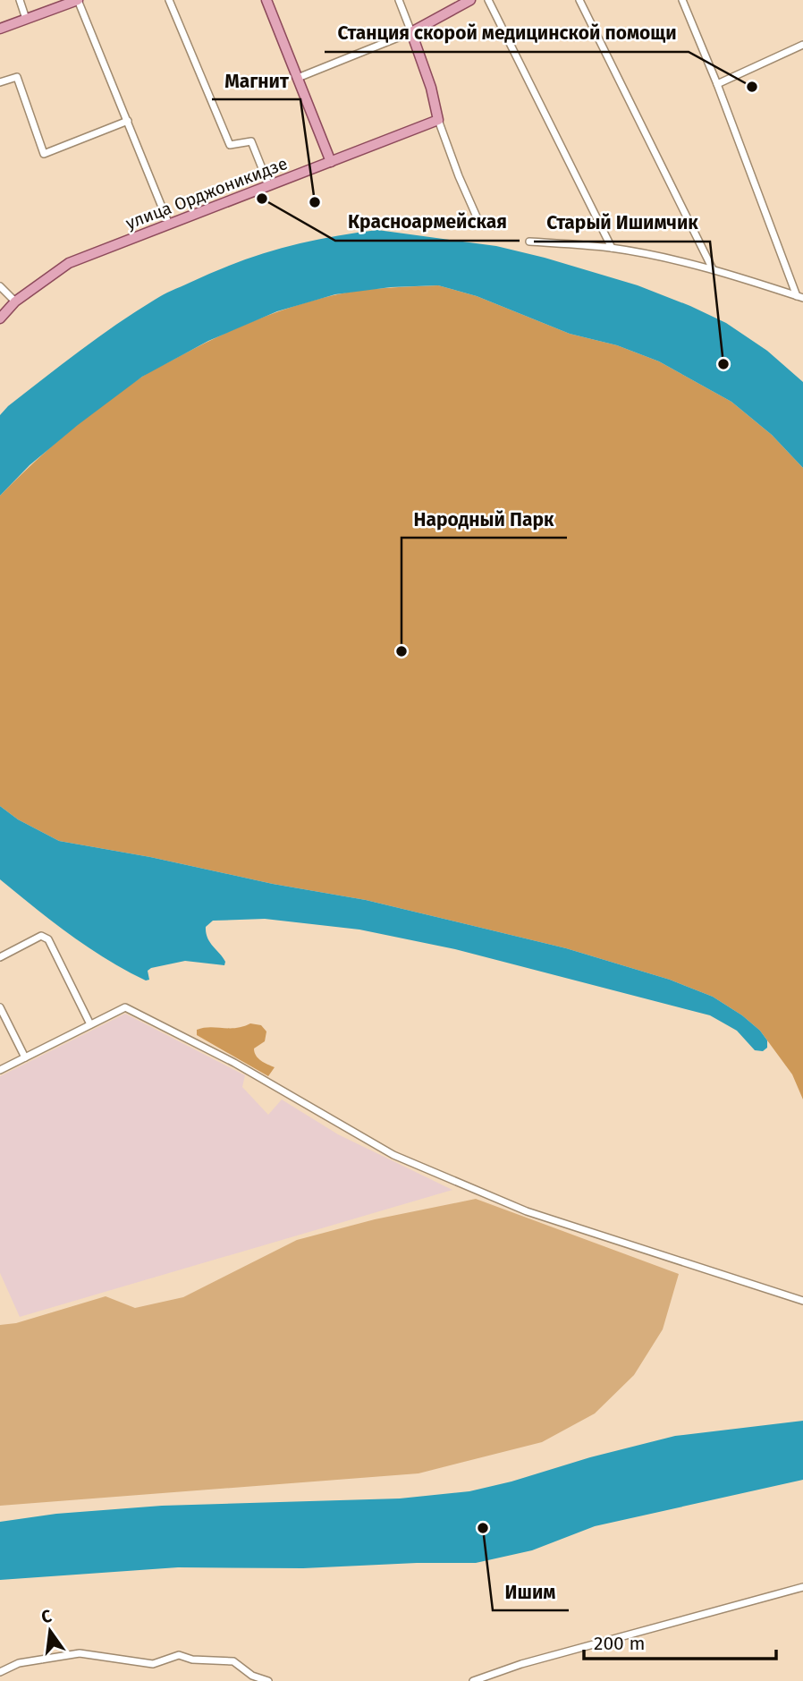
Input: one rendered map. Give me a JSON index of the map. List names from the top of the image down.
{
  "streets": {
    "main road": ["улица Орджоникидзе"]
  },
  "places": [
    "Станция скорой медицинской помощи",
    "Красноармейская",
    "Магнит",
    "Старый Ишимчик",
    "Народный Парк",
    "Ишим"
  ],
  "scale_bar": "200 m",
  "north": "top"
}
